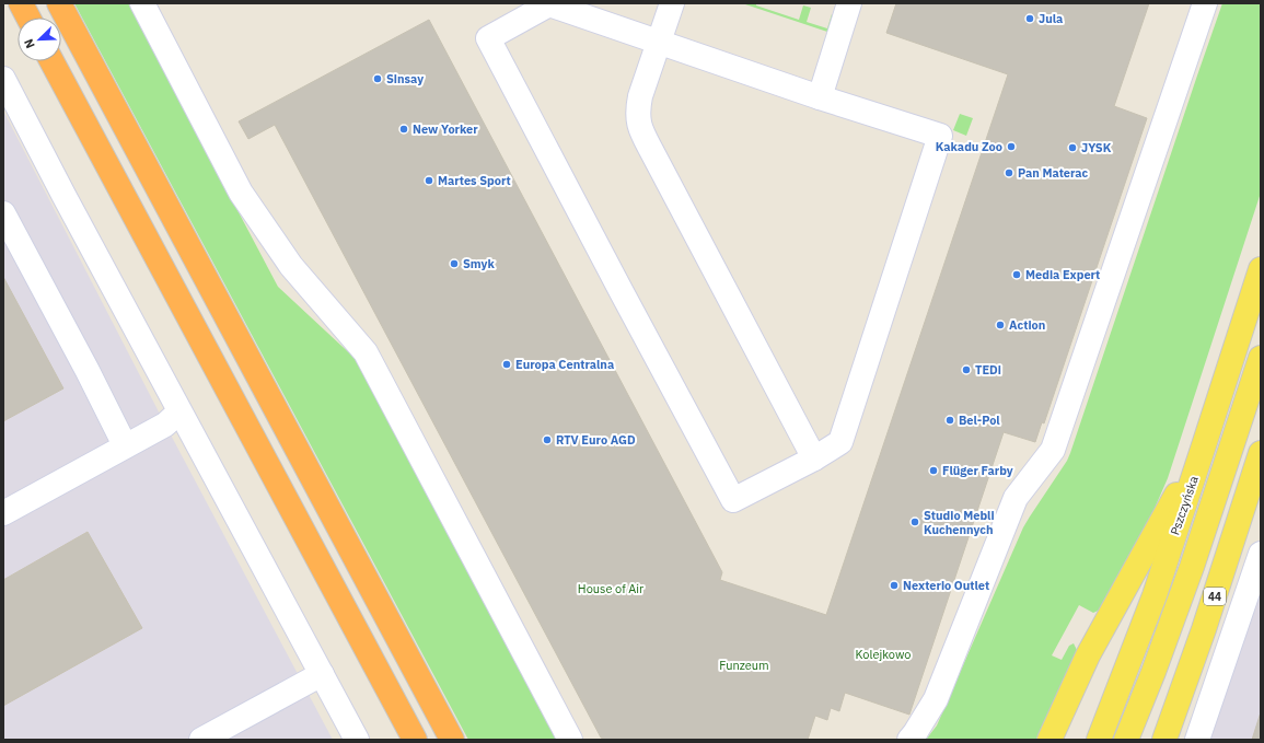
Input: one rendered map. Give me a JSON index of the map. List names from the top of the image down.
{
  "streets": {
    "main road": ["Pszczyńska", "44"]
  },
  "parks": ["House of Air", "Kolejkowo", "Funzeum"],
  "places": [
    "Jula",
    "Sinsay",
    "New Yorker",
    "Kakadu Zoo",
    "JYSK",
    "Pan Materac",
    "Martes Sport",
    "Smyk",
    "Media Expert",
    "Action",
    "Europa Centralna",
    "TEDi",
    "Bel-Pol",
    "RTV Euro AGD",
    "Flüger Farby",
    "Studio Mebli Kuchennych",
    "Nexterio Outlet"
  ],
  "north": "bottom left"
}
